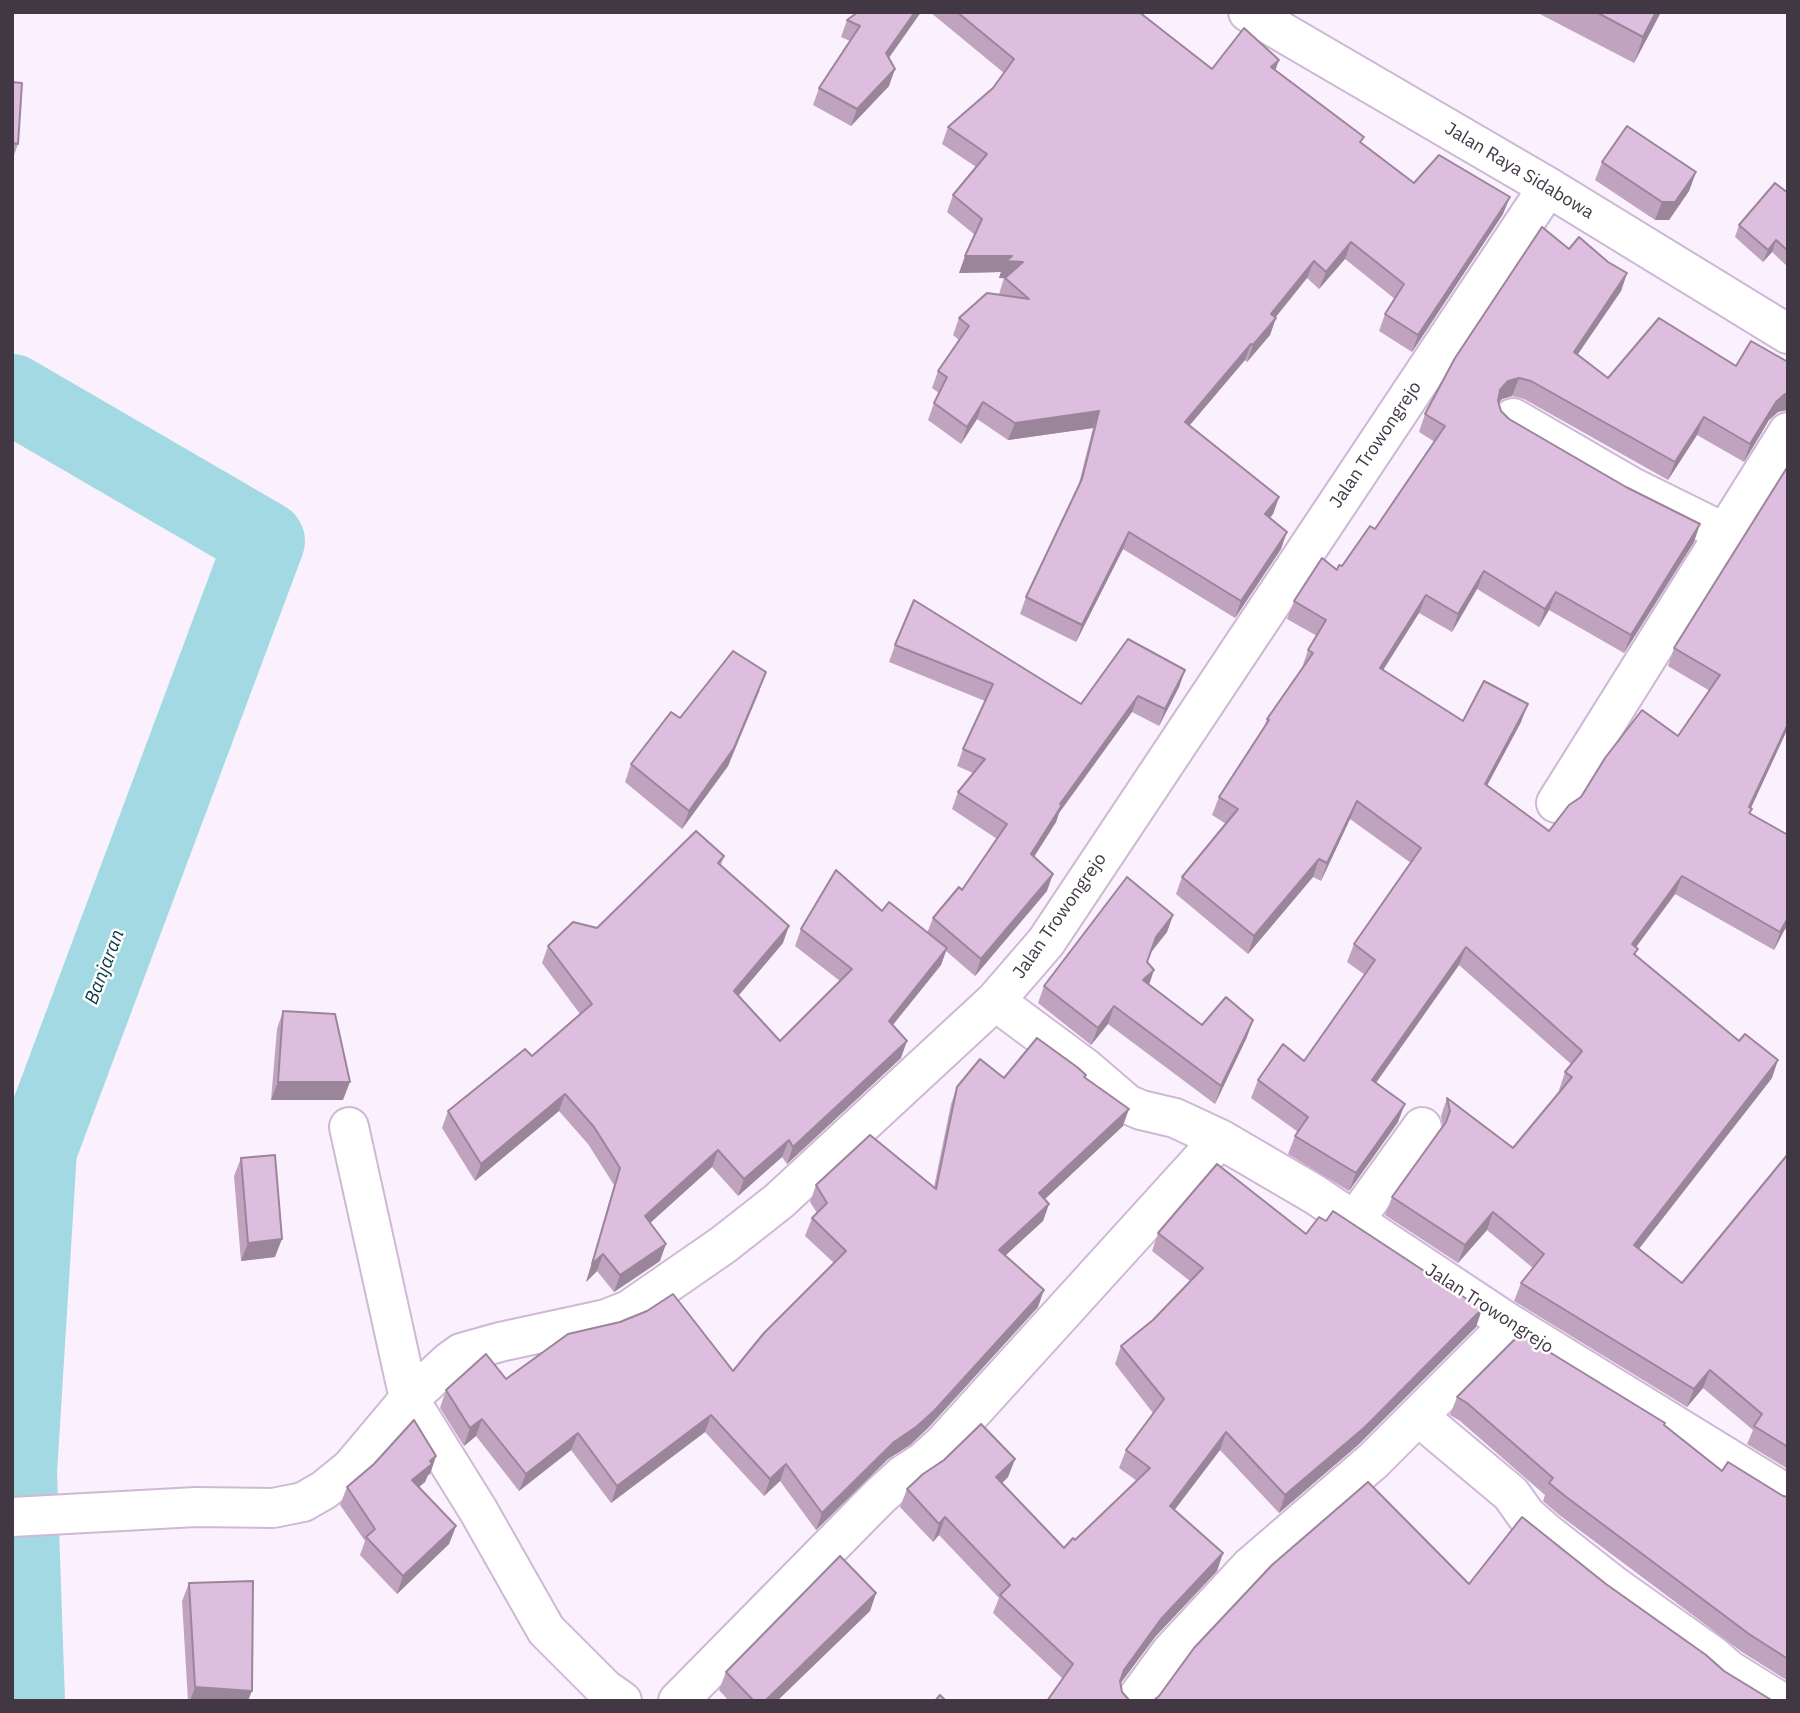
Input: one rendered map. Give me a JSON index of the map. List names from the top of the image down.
{
  "streets": {
    "main road": ["Jalan Raya Sidabowa", "Jalan Trowongrejo"]
  },
  "crossings": [
    ["Jalan Raya Sidabowa", "Jalan Trowongrejo"]
  ],
  "water": ["Banjaran"]
}
